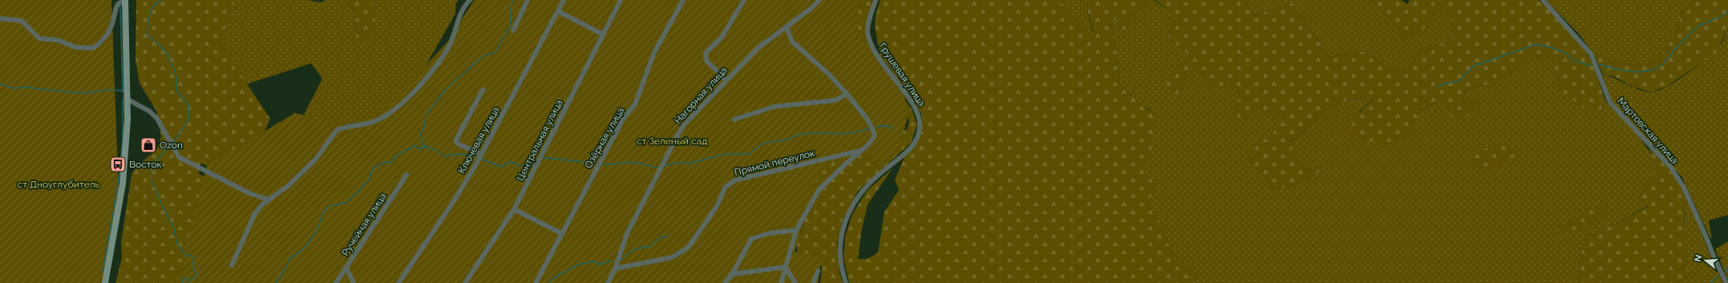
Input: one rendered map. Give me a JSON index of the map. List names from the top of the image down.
{
  "streets": {
    "street": [
      "Грушевая улица",
      "Нагорная улица",
      "Мартовская улица",
      "Озёрная улица",
      "Ключевая улица",
      "Центральная улица",
      "Прямой переулок",
      "Ручейная улица"
    ]
  },
  "crossings": [
    ["Нагорная улица", "Прямой переулок"]
  ],
  "parks": ["ст Зеленый сад", "ст Дноуглубитель"],
  "places": {
    "shop": ["Ozon"],
    "bus stop": ["Восток"]
  },
  "north": "left"
}
